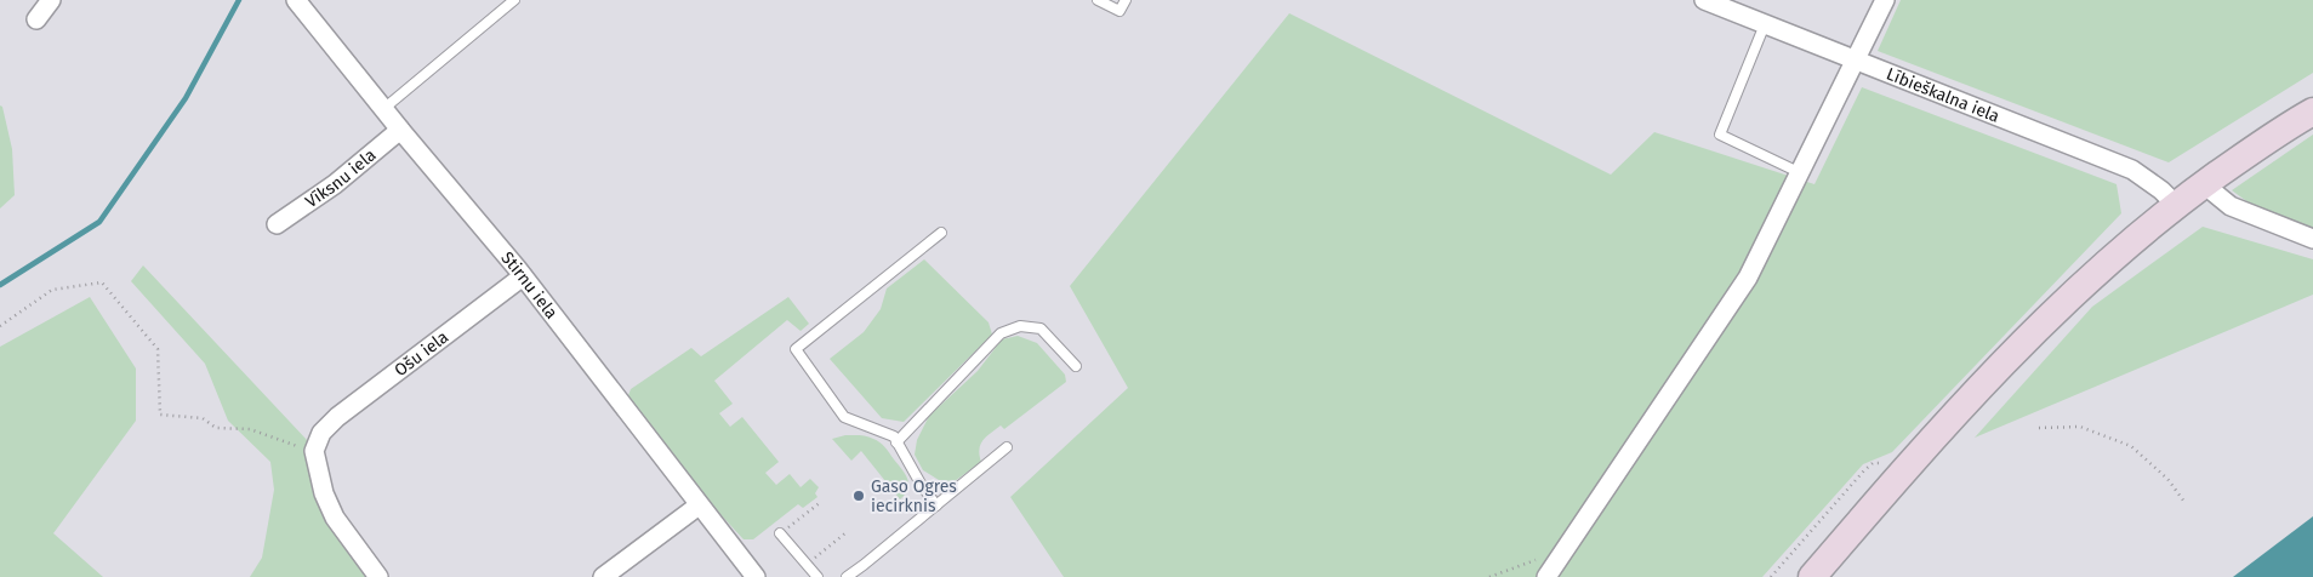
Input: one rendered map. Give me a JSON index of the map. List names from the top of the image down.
{
  "streets": {
    "street": [
      "Lībieškalna iela",
      "Vīksnu iela",
      "Stirnu iela",
      "Ošu iela"
    ]
  },
  "crossings": [
    ["Vīksnu iela", "Stirnu iela"],
    ["Stirnu iela", "Ošu iela"]
  ],
  "places": ["Gaso Ogres iecirknis"]
}
